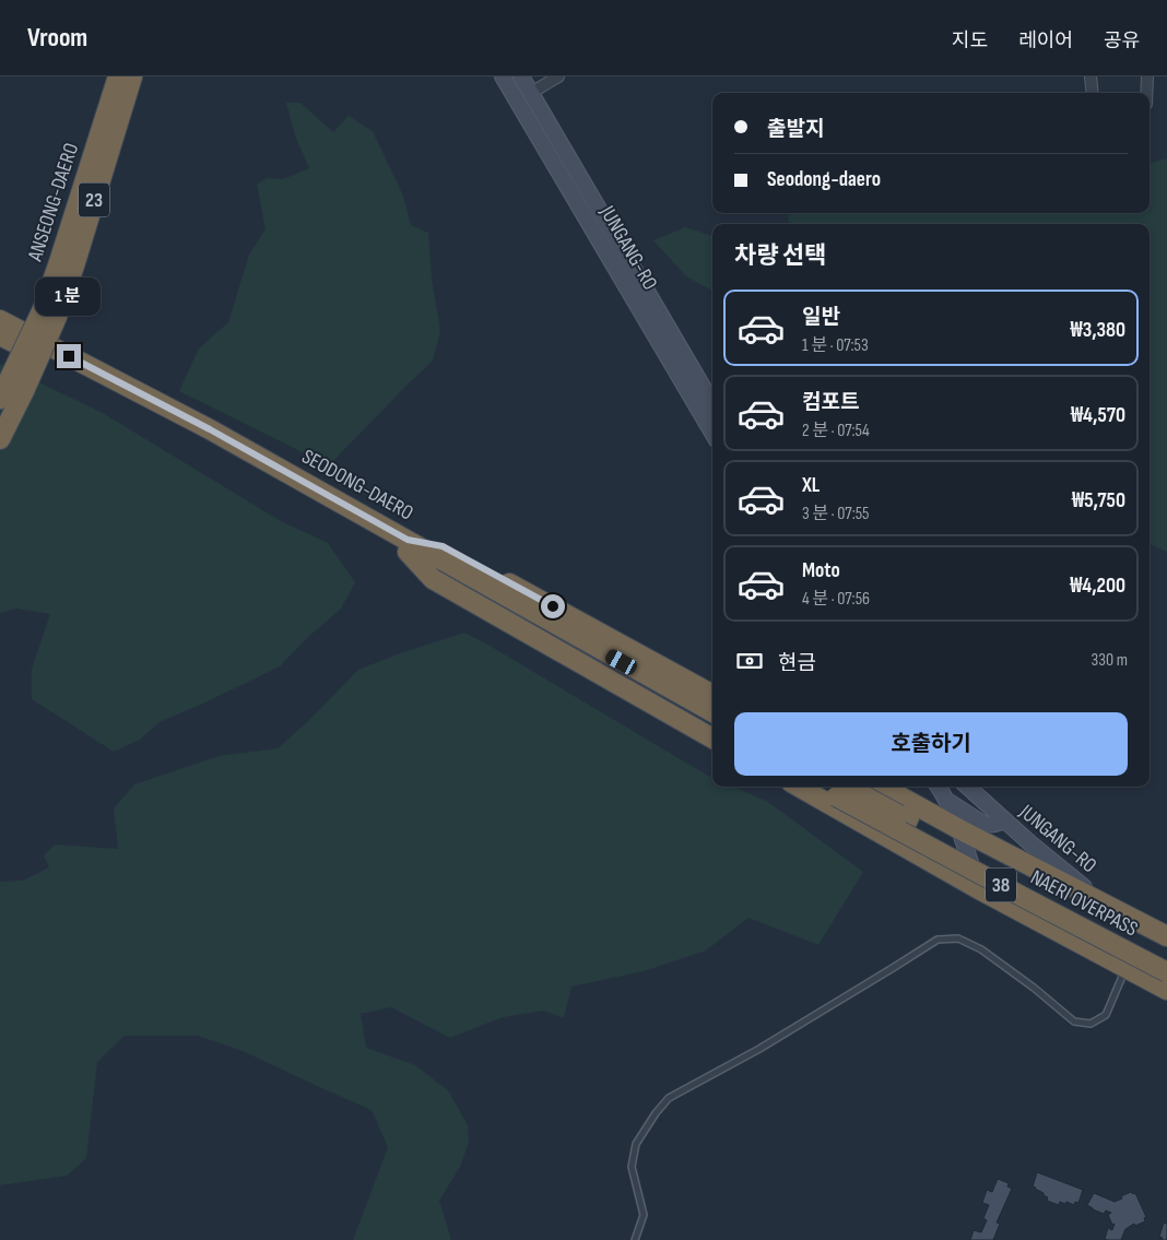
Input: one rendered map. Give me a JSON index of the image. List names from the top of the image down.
{
  "streets": {
    "highway": [
      "23",
      "ANSEONG-DAERO",
      "SEODONG-DAERO",
      "38",
      "NAERI OVERPASS"
    ],
    "main road": ["JUNGANG-RO"]
  },
  "page": {
    "header": "Vroom",
    "nav": ["지도", "레이어", "공유"],
    "banner": ["출발지", "Seodong-daero"],
    "heading": "차량 선택",
    "bubble": "1 분",
    "list": [
      {
        "name": "일반",
        "note": "1 분 · 07:53",
        "value": "₩3,380"
      },
      {
        "name": "컴포트",
        "note": "2 분 · 07:54",
        "value": "₩4,570"
      },
      {
        "name": "XL",
        "note": "3 분 · 07:55",
        "value": "₩5,750"
      },
      {
        "name": "Moto",
        "note": "4 분 · 07:56",
        "value": "₩4,200"
      }
    ],
    "pay": ["현금", "330 m"],
    "buttons": "호출하기"
  }
}
